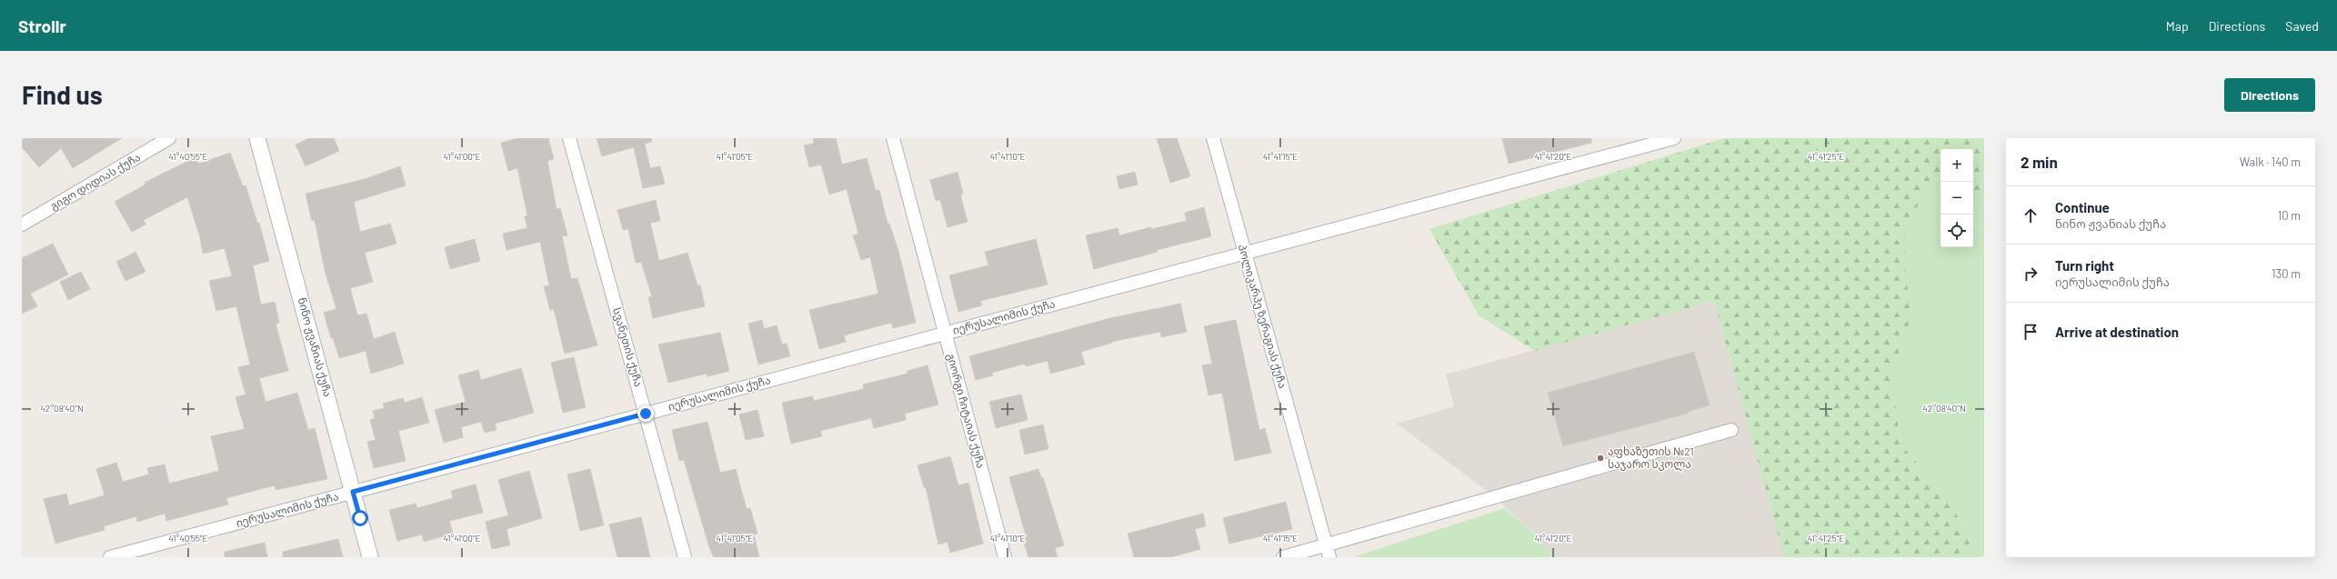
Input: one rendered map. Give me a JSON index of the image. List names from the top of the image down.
{
  "streets": {
    "street": [
      "გიგო დიდიას ქუჩა",
      "პოლიკარპე ზერაგიას ქუჩა",
      "იერუსალიმის ქუჩა",
      "ნინო ჟვანიას ქუჩა",
      "სვანეთის ქუჩა",
      "გიორგი ჩიტაიას ქუჩა"
    ]
  },
  "crossings": [
    ["პოლიკარპე ზერაგიას ქუჩა", "იერუსალიმის ქუჩა"],
    ["იერუსალიმის ქუჩა", "ნინო ჟვანიას ქუჩა"],
    ["იერუსალიმის ქუჩა", "სვანეთის ქუჩა"],
    ["იერუსალიმის ქუჩა", "გიორგი ჩიტაიას ქუჩა"]
  ],
  "places": ["აფხაზეთის №21 საჯარო სკოლა"],
  "page": {
    "header": "Strollr",
    "nav": ["Map", "Directions", "Saved"],
    "buttons": "Directions",
    "title": "Find us",
    "heading": ["2 min", "Walk · 140 m"],
    "map_buttons": ["+", "−"],
    "list": [
      ["Continue", "ნინო ჟვანიას ქუჩა", "10 m"],
      ["Turn right", "იერუსალიმის ქუჩა", "130 m"],
      "Arrive at destination"
    ]
  },
  "coordinates": [
    "41°40'55\"E",
    "41°41'00\"E",
    "41°41'05\"E",
    "41°41'10\"E",
    "41°41'15\"E",
    "41°41'20\"E",
    "41°41'25\"E",
    "42°08'40\"N"
  ]
}
